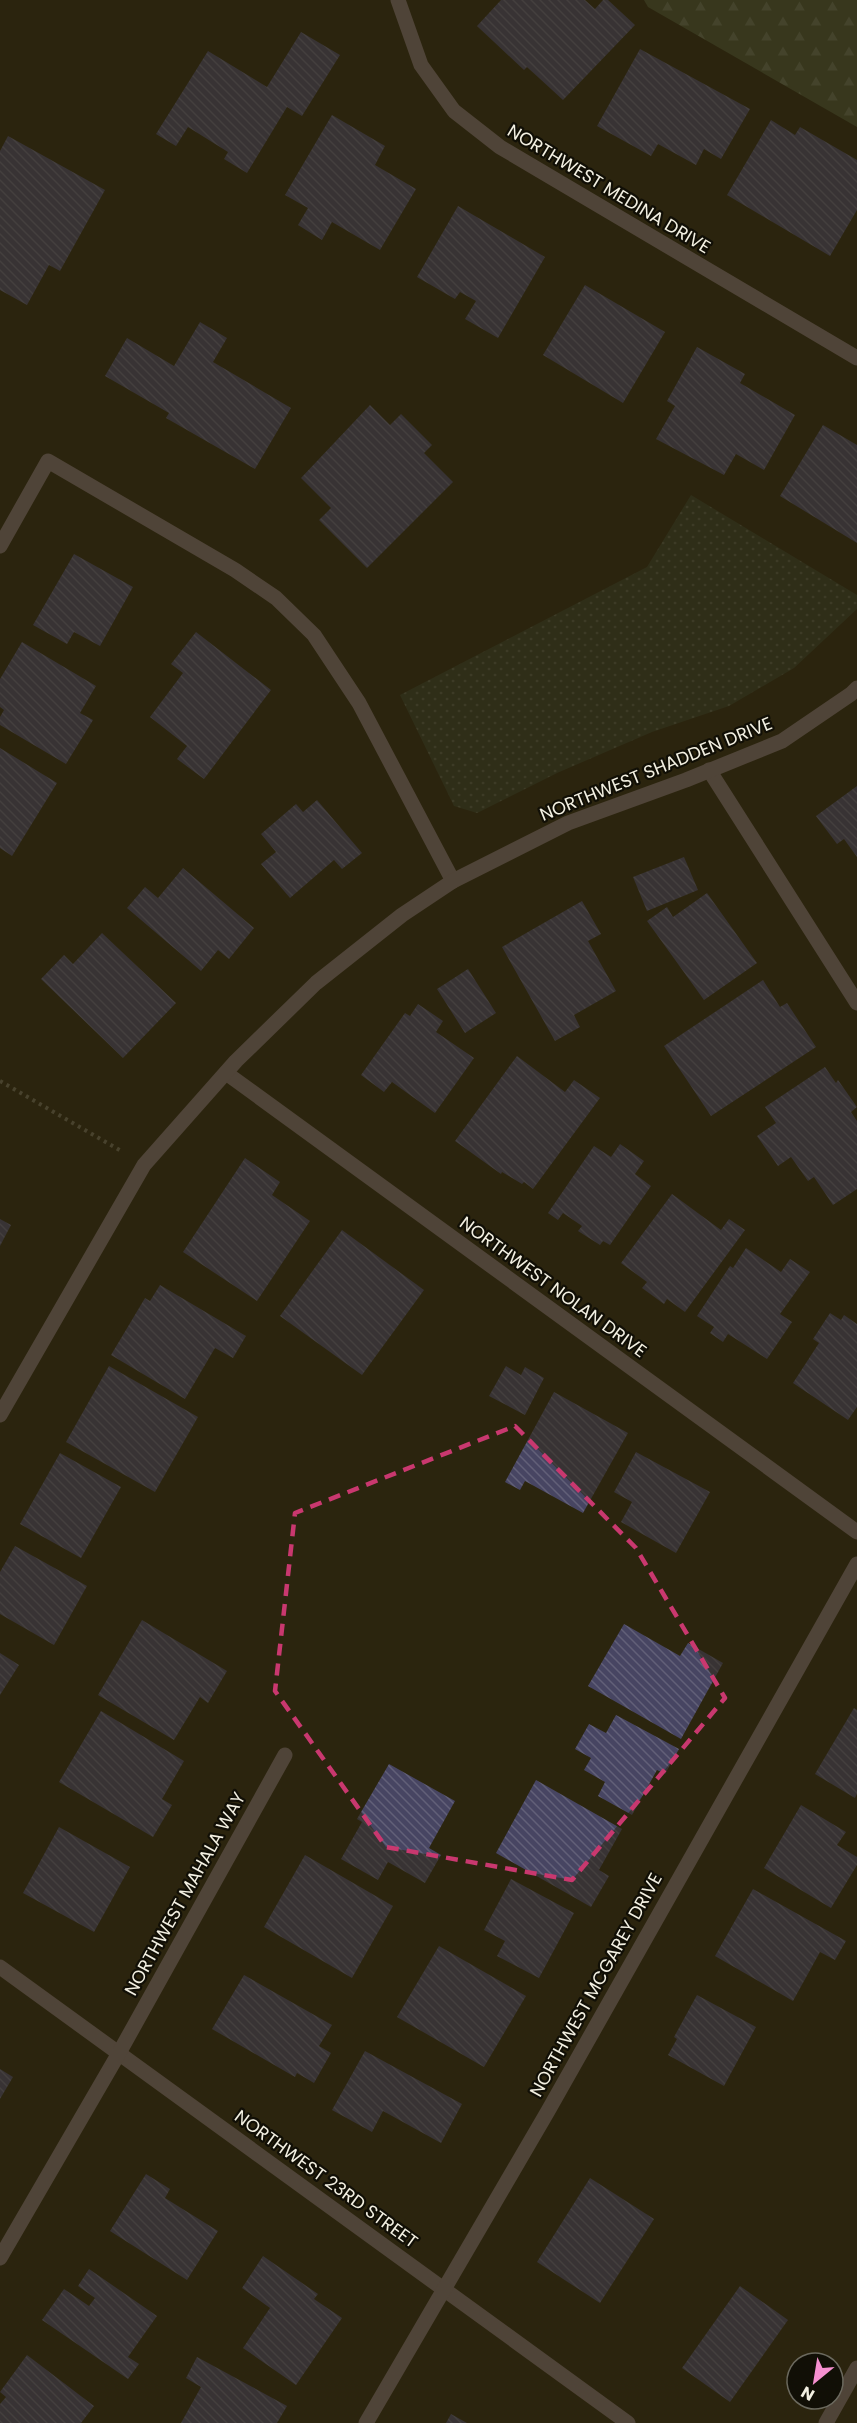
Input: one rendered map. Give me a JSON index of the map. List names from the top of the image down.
{
  "streets": {
    "street": [
      "NORTHWEST MEDINA DRIVE",
      "NORTHWEST SHADDEN DRIVE",
      "NORTHWEST NOLAN DRIVE",
      "NORTHWEST MAHALA WAY",
      "NORTHWEST MCGAREY DRIVE",
      "NORTHWEST 23RD STREET"
    ]
  },
  "crossings": [
    ["NORTHWEST SHADDEN DRIVE", "NORTHWEST NOLAN DRIVE"],
    ["NORTHWEST MAHALA WAY", "NORTHWEST 23RD STREET"],
    ["NORTHWEST MCGAREY DRIVE", "NORTHWEST 23RD STREET"]
  ],
  "north": "bottom left"
}
